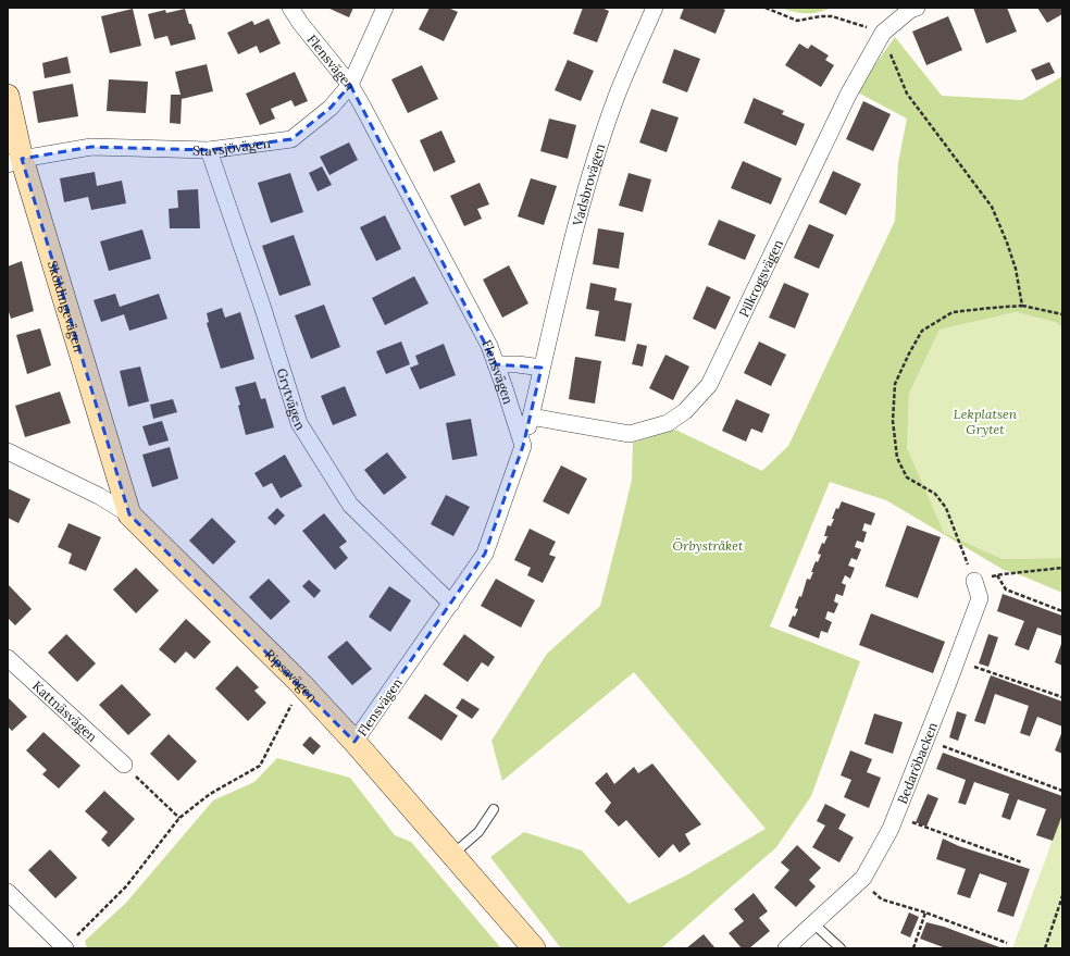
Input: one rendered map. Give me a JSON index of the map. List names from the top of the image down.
{
  "streets": {
    "street": [
      "Flensvägen",
      "Stavsjövägen",
      "Vadsbrovägen",
      "Pilkrogsvägen",
      "Sköldingevägen",
      "Grytvägen",
      "Ripsavägen",
      "Kattnäsvägen",
      "Bedaröbacken"
    ]
  },
  "crossings": [
    ["Flensvägen", "Stavsjövägen"],
    ["Flensvägen", "Vadsbrovägen"],
    ["Flensvägen", "Grytvägen"],
    ["Flensvägen", "Ripsavägen"],
    ["Stavsjövägen", "Sköldingevägen"],
    ["Stavsjövägen", "Grytvägen"],
    ["Vadsbrovägen", "Pilkrogsvägen"],
    ["Sköldingevägen", "Ripsavägen"]
  ],
  "parks": ["Lekplatsen Grytet", "Örbystråket"]
}
